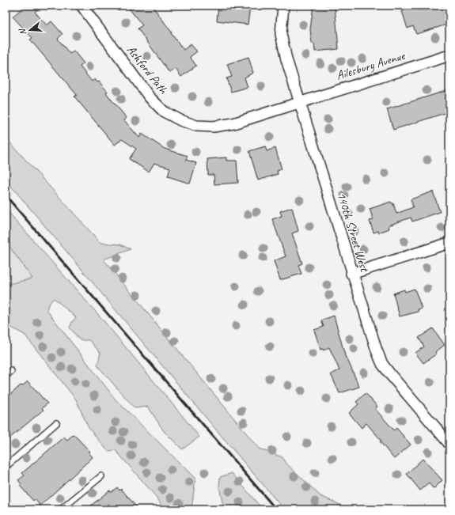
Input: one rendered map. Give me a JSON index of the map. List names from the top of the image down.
{
  "streets": {
    "street": ["Ailesbury Avenue", "Ashford Path", "140th Street West"]
  },
  "crossings": [
    ["Ailesbury Avenue", "Ashford Path"],
    ["Ailesbury Avenue", "140th Street West"],
    ["Ashford Path", "140th Street West"]
  ],
  "north": "left"
}
